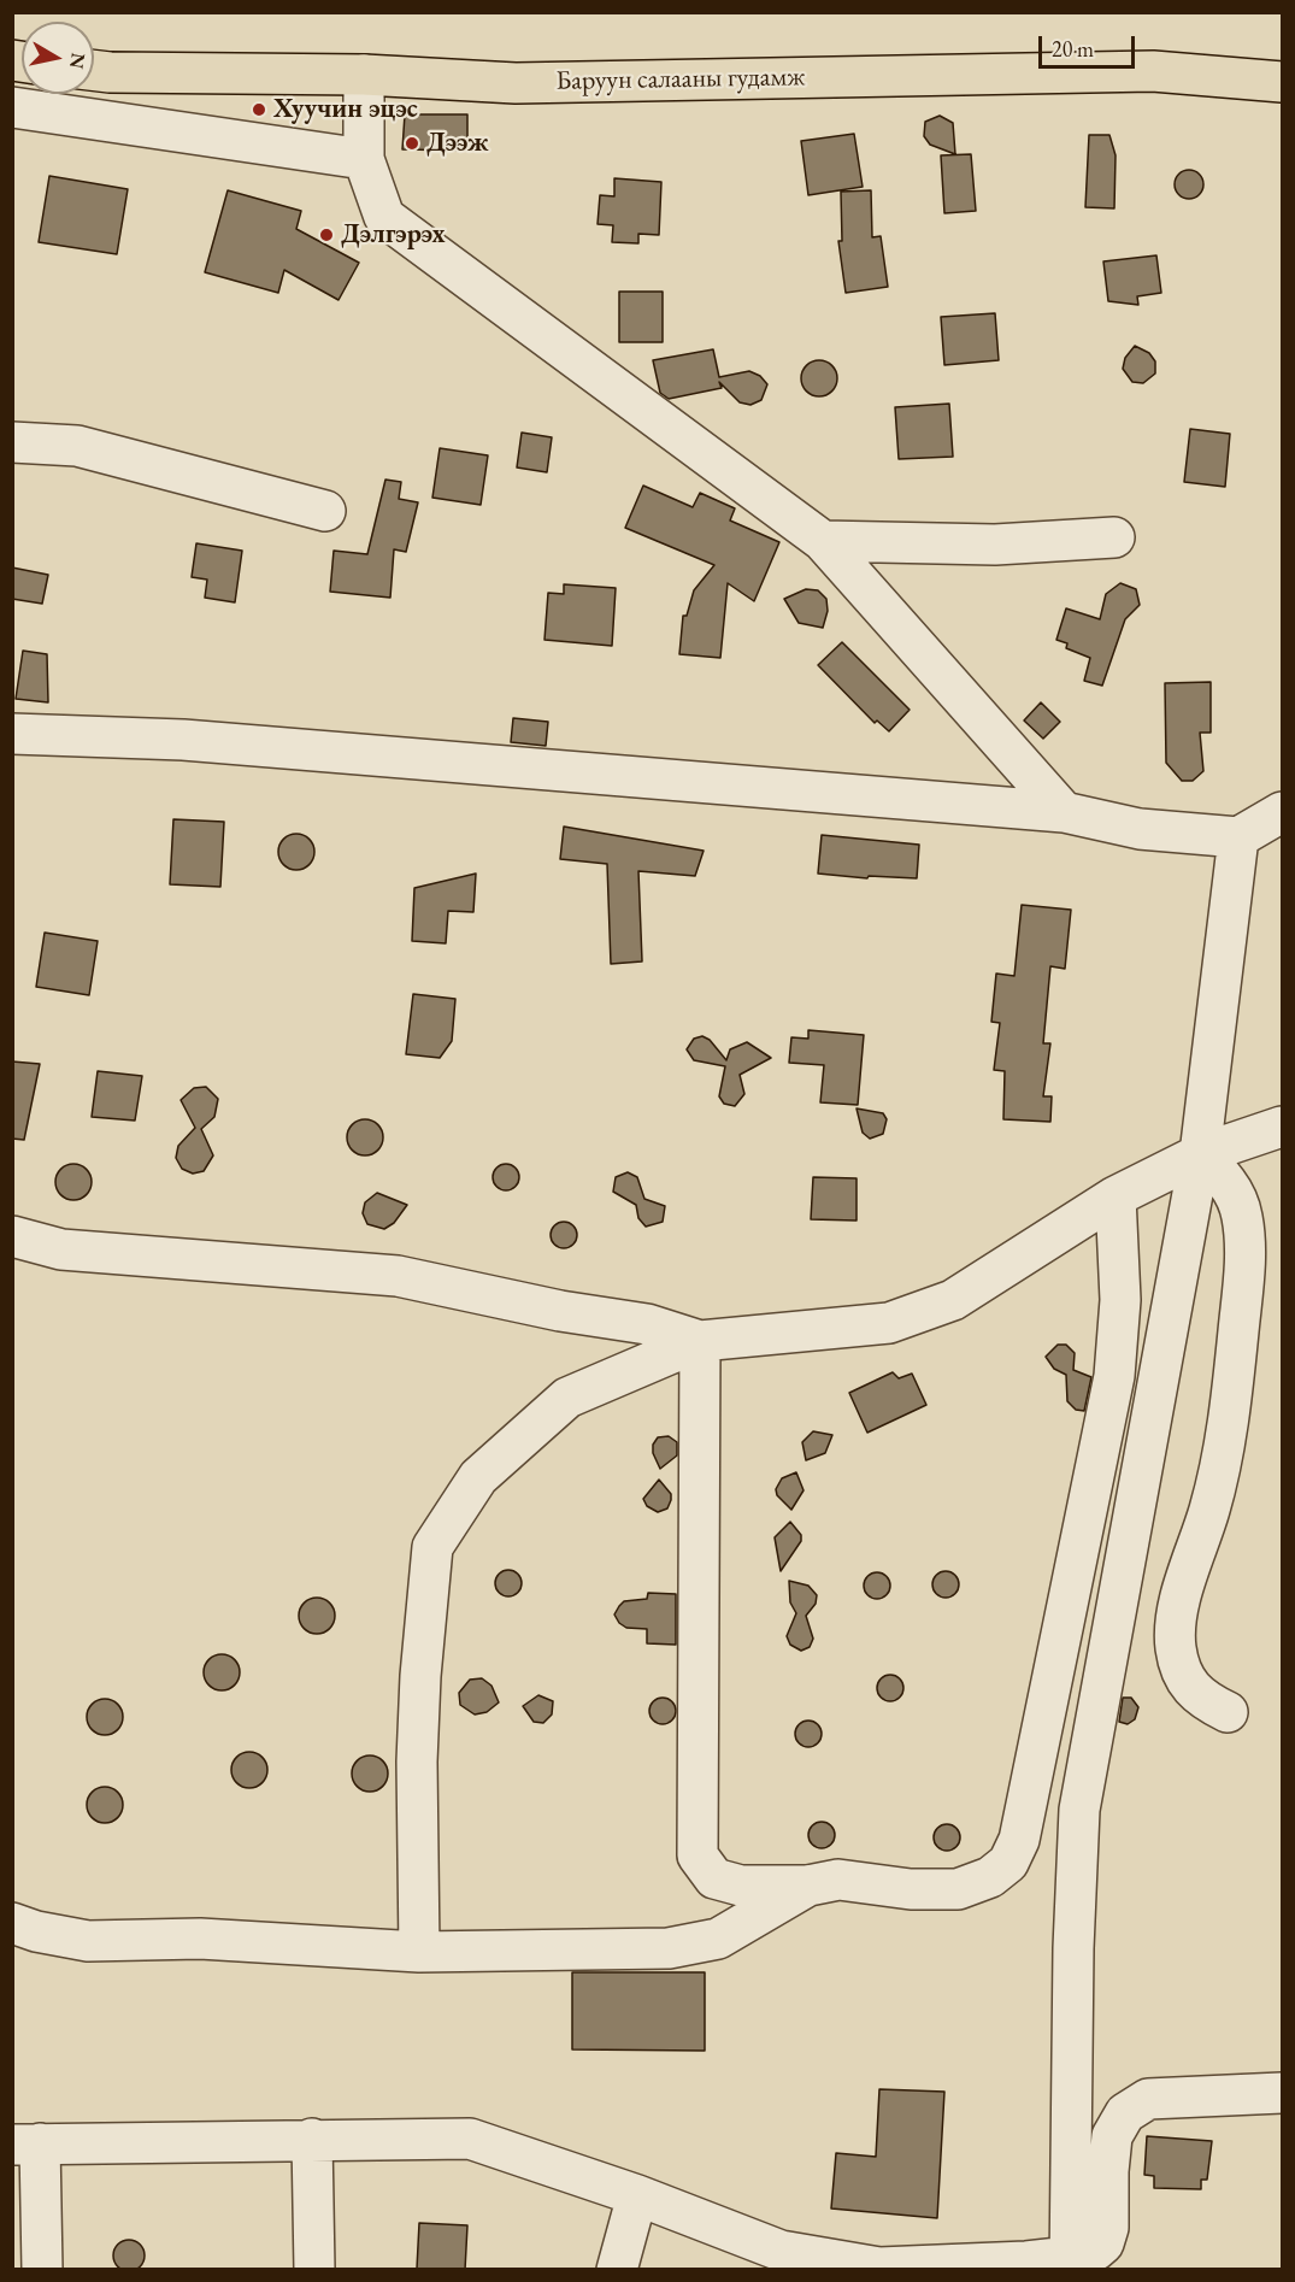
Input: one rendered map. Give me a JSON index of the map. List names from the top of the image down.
{
  "streets": {
    "main road": ["Баруун салааны гудамж"]
  },
  "places": ["Хуучин эцэс", "Дээж", "Дэлгэрэх"],
  "scale_bar": "20 m",
  "north": "right"
}
